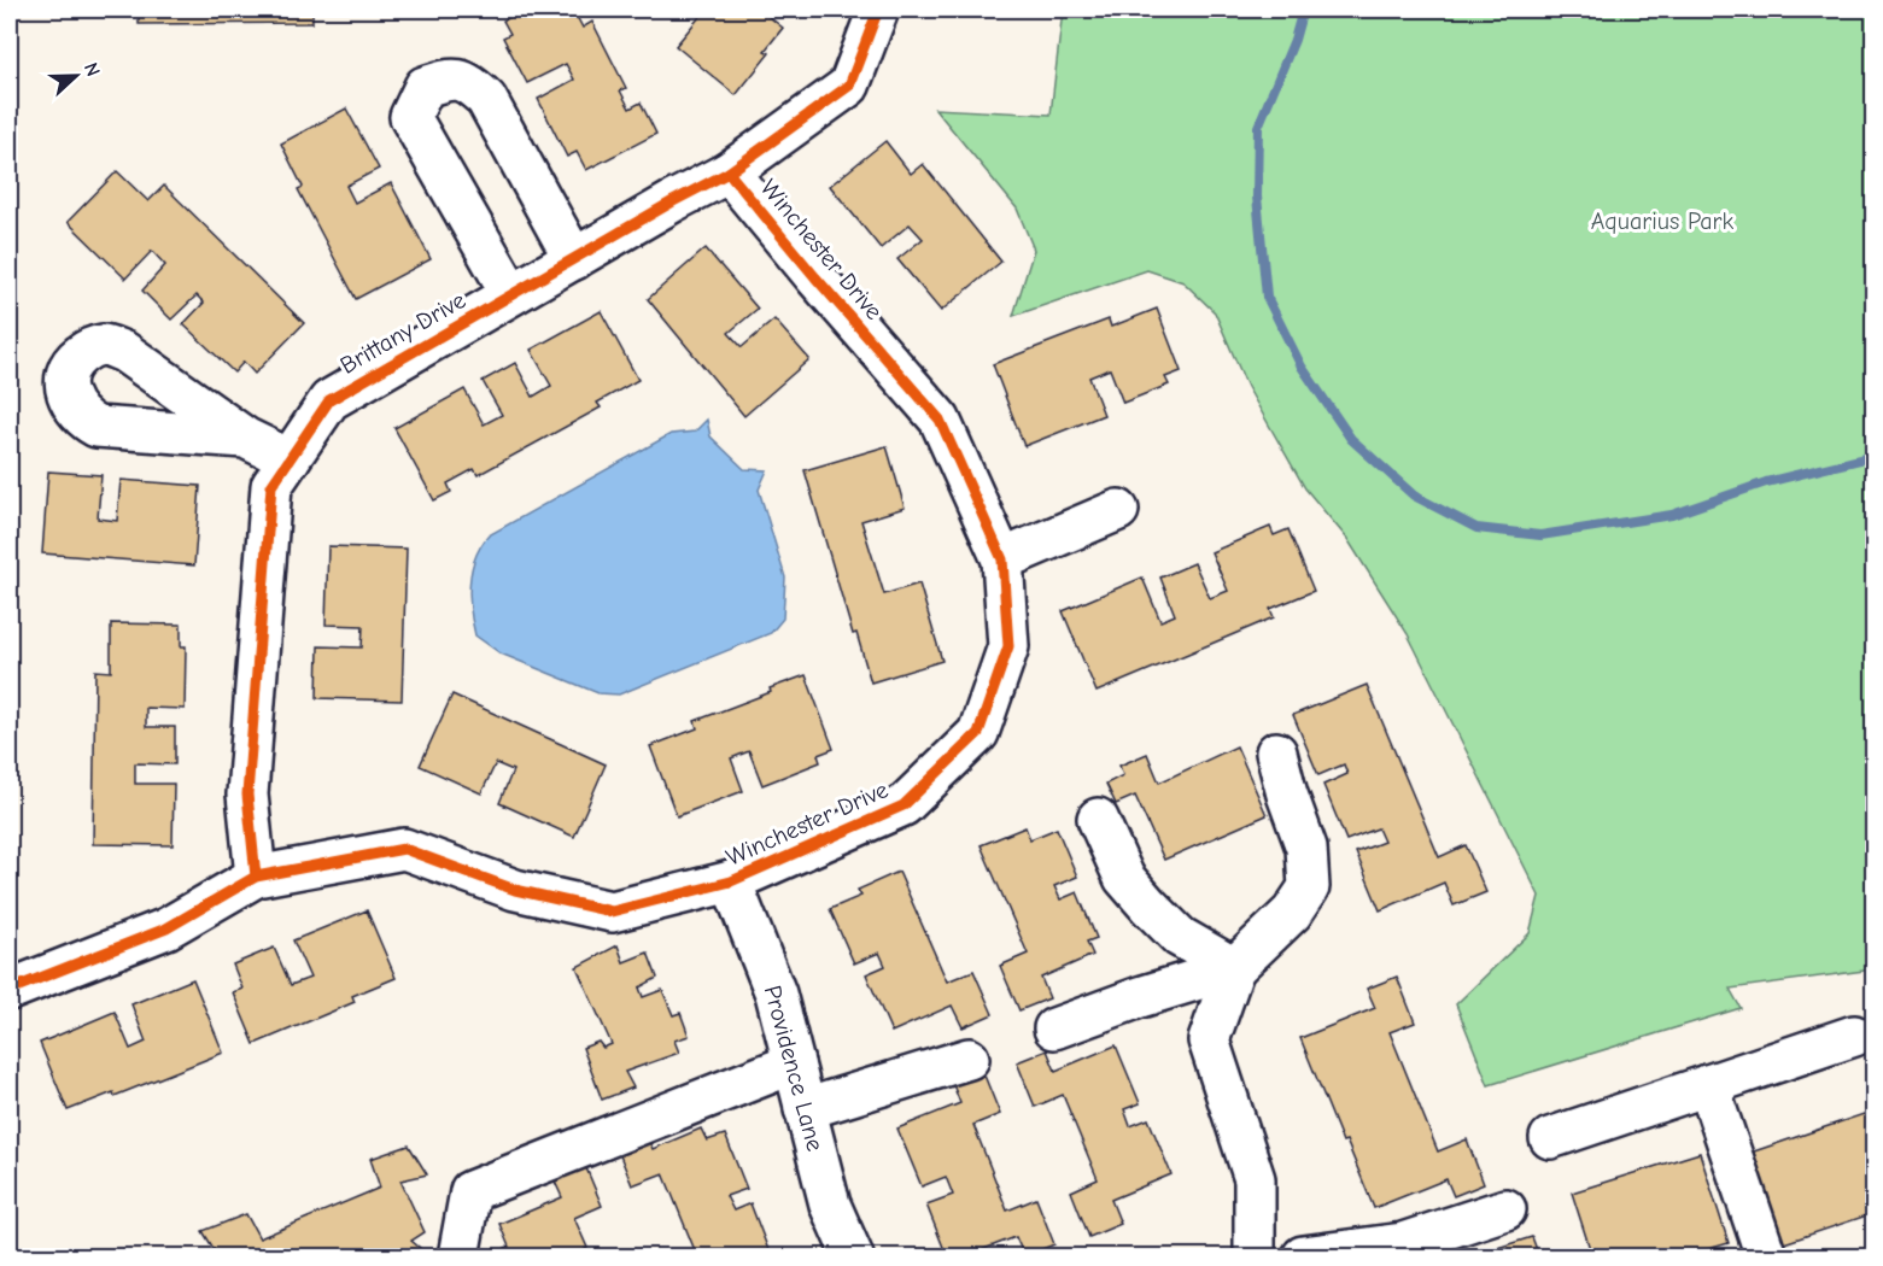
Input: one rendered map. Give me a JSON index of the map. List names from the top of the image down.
{
  "streets": {
    "street": ["Winchester Drive", "Brittany Drive", "Providence Lane"]
  },
  "crossings": [
    ["Winchester Drive", "Brittany Drive"],
    ["Winchester Drive", "Providence Lane"]
  ],
  "parks": ["Aquarius Park"],
  "north": "right"
}
